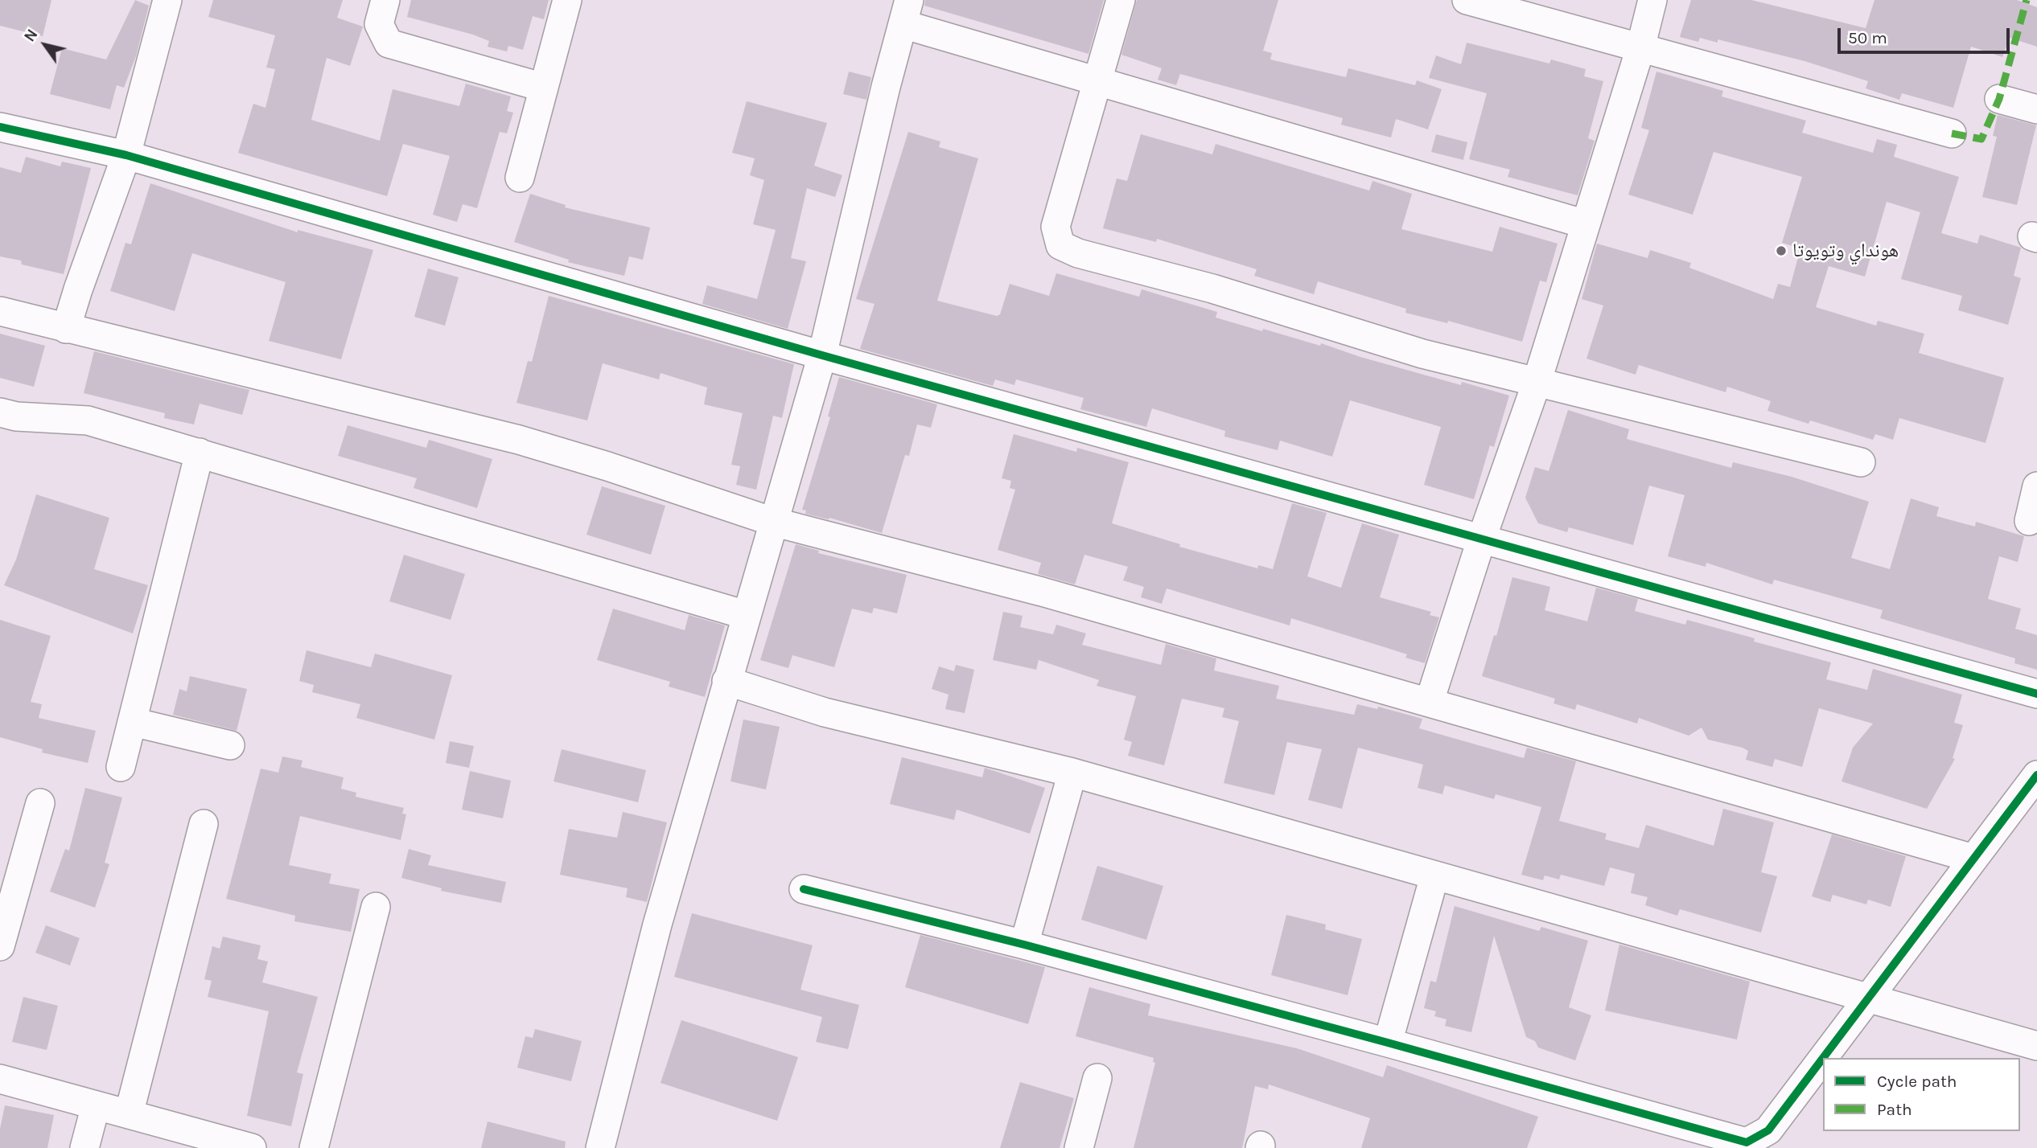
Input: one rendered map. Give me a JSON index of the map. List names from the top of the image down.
{
  "places": ["هونداي وتويوتا"],
  "legend": ["Cycle path", "Path"],
  "scale_bar": "50 m",
  "north": "top left"
}
